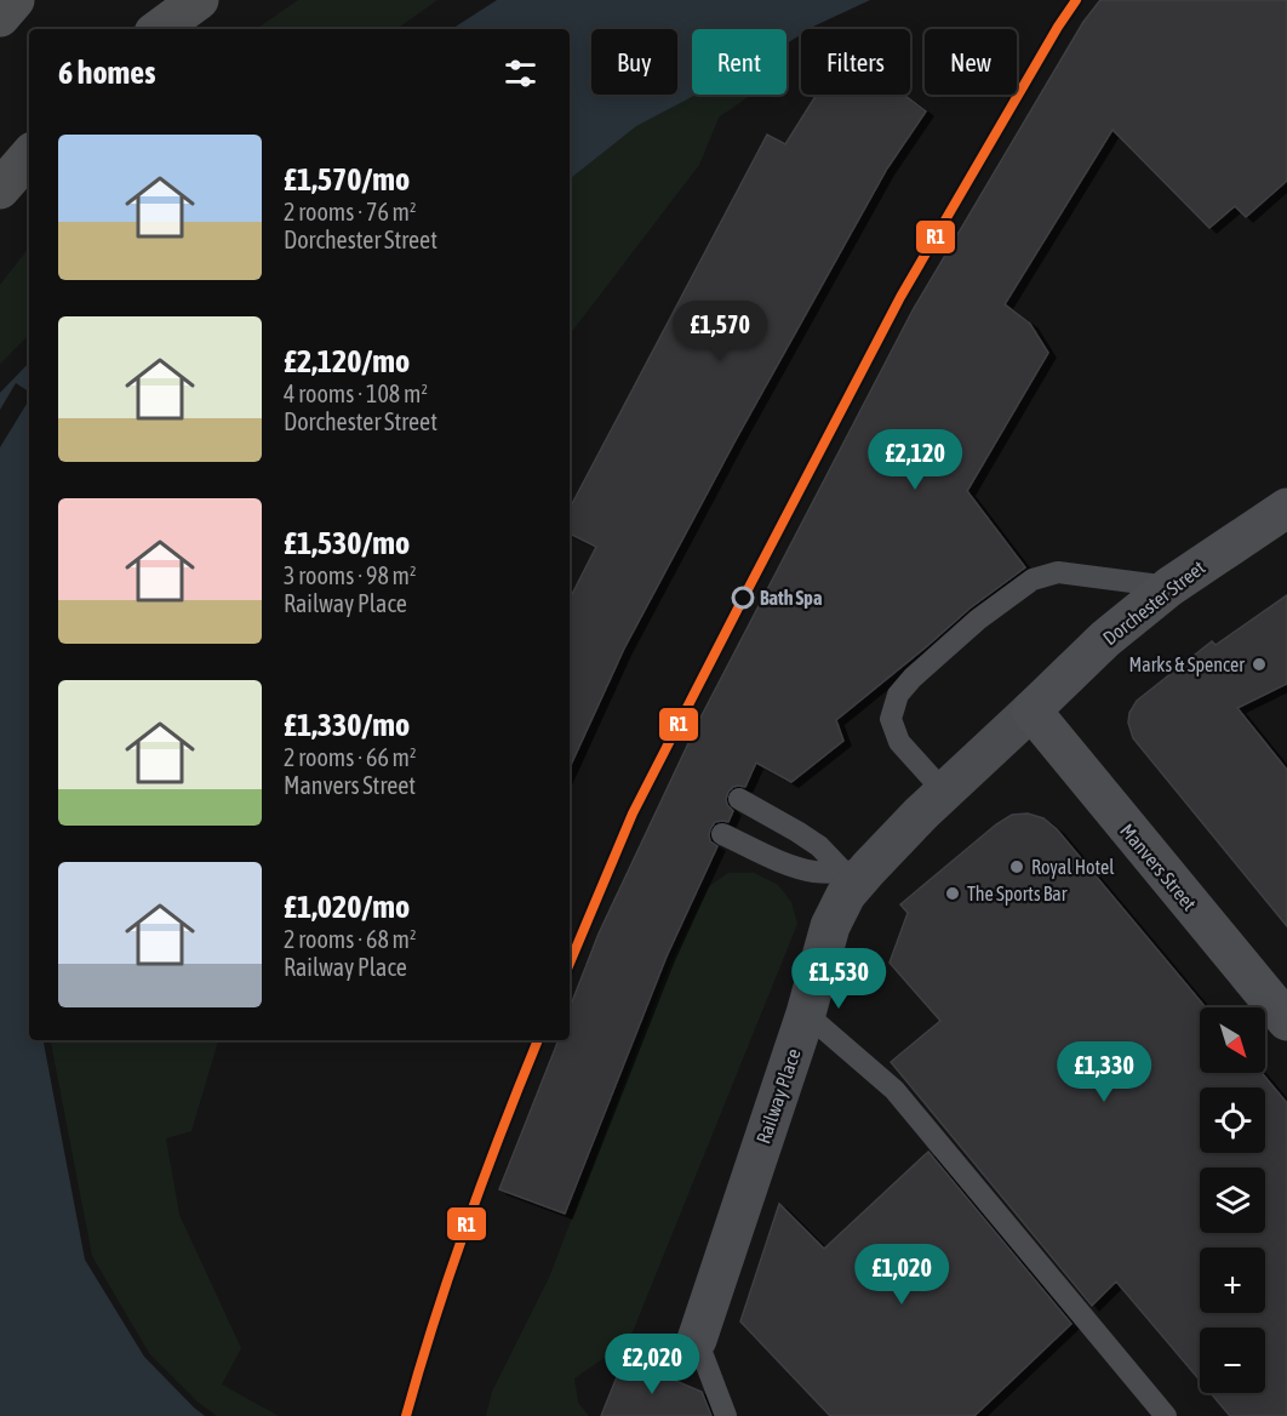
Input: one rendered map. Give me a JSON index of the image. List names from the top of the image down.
{
  "streets": {
    "main road": ["Dorchester Street", "Manvers Street"],
    "street": ["Railway Place"]
  },
  "crossings": [
    ["Dorchester Street", "Manvers Street"],
    ["Dorchester Street", "Railway Place"],
    ["Manvers Street", "Railway Place"]
  ],
  "places": [
    "Bath Spa",
    "Marks & Spencer",
    "Royal Hotel",
    "The Sports Bar"
  ],
  "lines": ["transit line R1"],
  "north": "bottom right",
  "page": {
    "chip": [
      "Buy",
      "Rent",
      "Filters",
      "New"
    ],
    "heading": "6 homes",
    "list": [
      {
        "name": "£1,570/mo",
        "note": "2 rooms · 76 m² · Dorchester Street"
      },
      {
        "name": "£2,120/mo",
        "note": "4 rooms · 108 m² · Dorchester Street"
      },
      {
        "name": "£1,530/mo",
        "note": "3 rooms · 98 m² · Railway Place"
      },
      {
        "name": "£1,330/mo",
        "note": "2 rooms · 66 m² · Manvers Street"
      },
      {
        "name": "£1,020/mo",
        "note": "2 rooms · 68 m² · Railway Place"
      }
    ],
    "price": [
      "£1,570",
      "£2,120",
      "£1,530",
      "£1,330",
      "£1,020",
      "£2,020"
    ],
    "map_buttons": ["+", "−"]
  }
}
